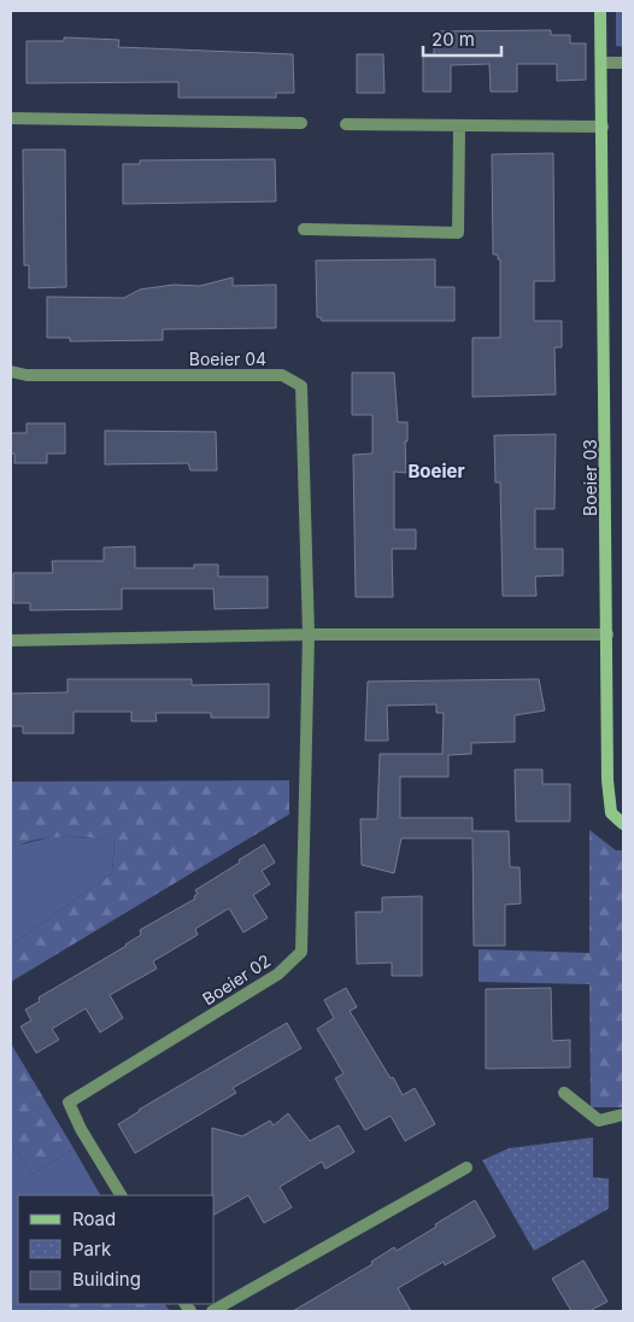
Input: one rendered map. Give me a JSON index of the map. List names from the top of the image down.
{
  "streets": {
    "street": ["Boeier 04", "Boeier 03", "Boeier 02"]
  },
  "crossings": [
    ["Boeier 04", "Boeier 02"]
  ],
  "districts": ["Boeier"],
  "legend": ["Road", "Park", "Building"],
  "scale_bar": "20 m"
}
